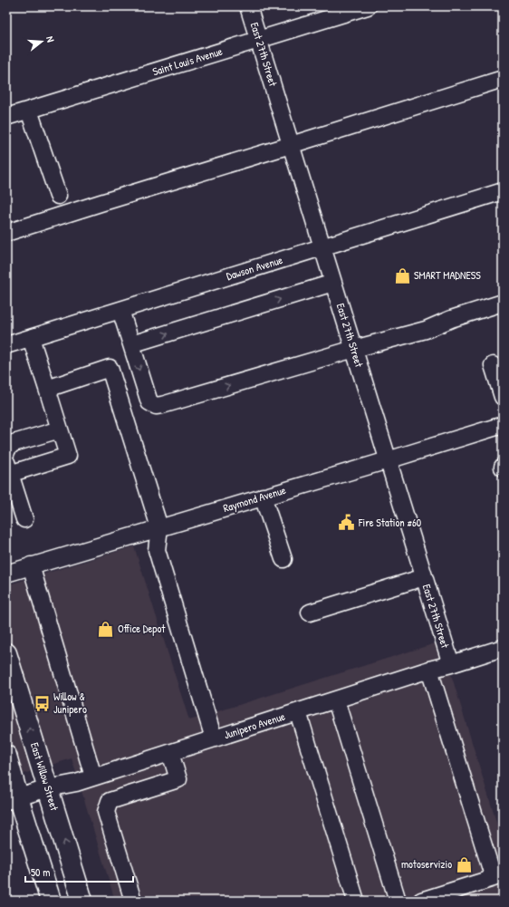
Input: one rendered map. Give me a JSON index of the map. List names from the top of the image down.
{
  "streets": {
    "main road": ["East Willow Street"],
    "street": [
      "East 27th Street",
      "Saint Louis Avenue",
      "Dawson Avenue",
      "Raymond Avenue",
      "Junipero Avenue"
    ]
  },
  "crossings": [
    ["East 27th Street", "Saint Louis Avenue"],
    ["East 27th Street", "Dawson Avenue"],
    ["East 27th Street", "Raymond Avenue"],
    ["East 27th Street", "Junipero Avenue"],
    ["Junipero Avenue", "East Willow Street"]
  ],
  "places": {
    "shop": ["SMART MADNESS", "Office Depot", "motoservizio"],
    "public building": ["Fire Station #60"],
    "bus stop": ["Willow & Junipero"]
  },
  "scale_bar": "50 m",
  "north": "right"
}
